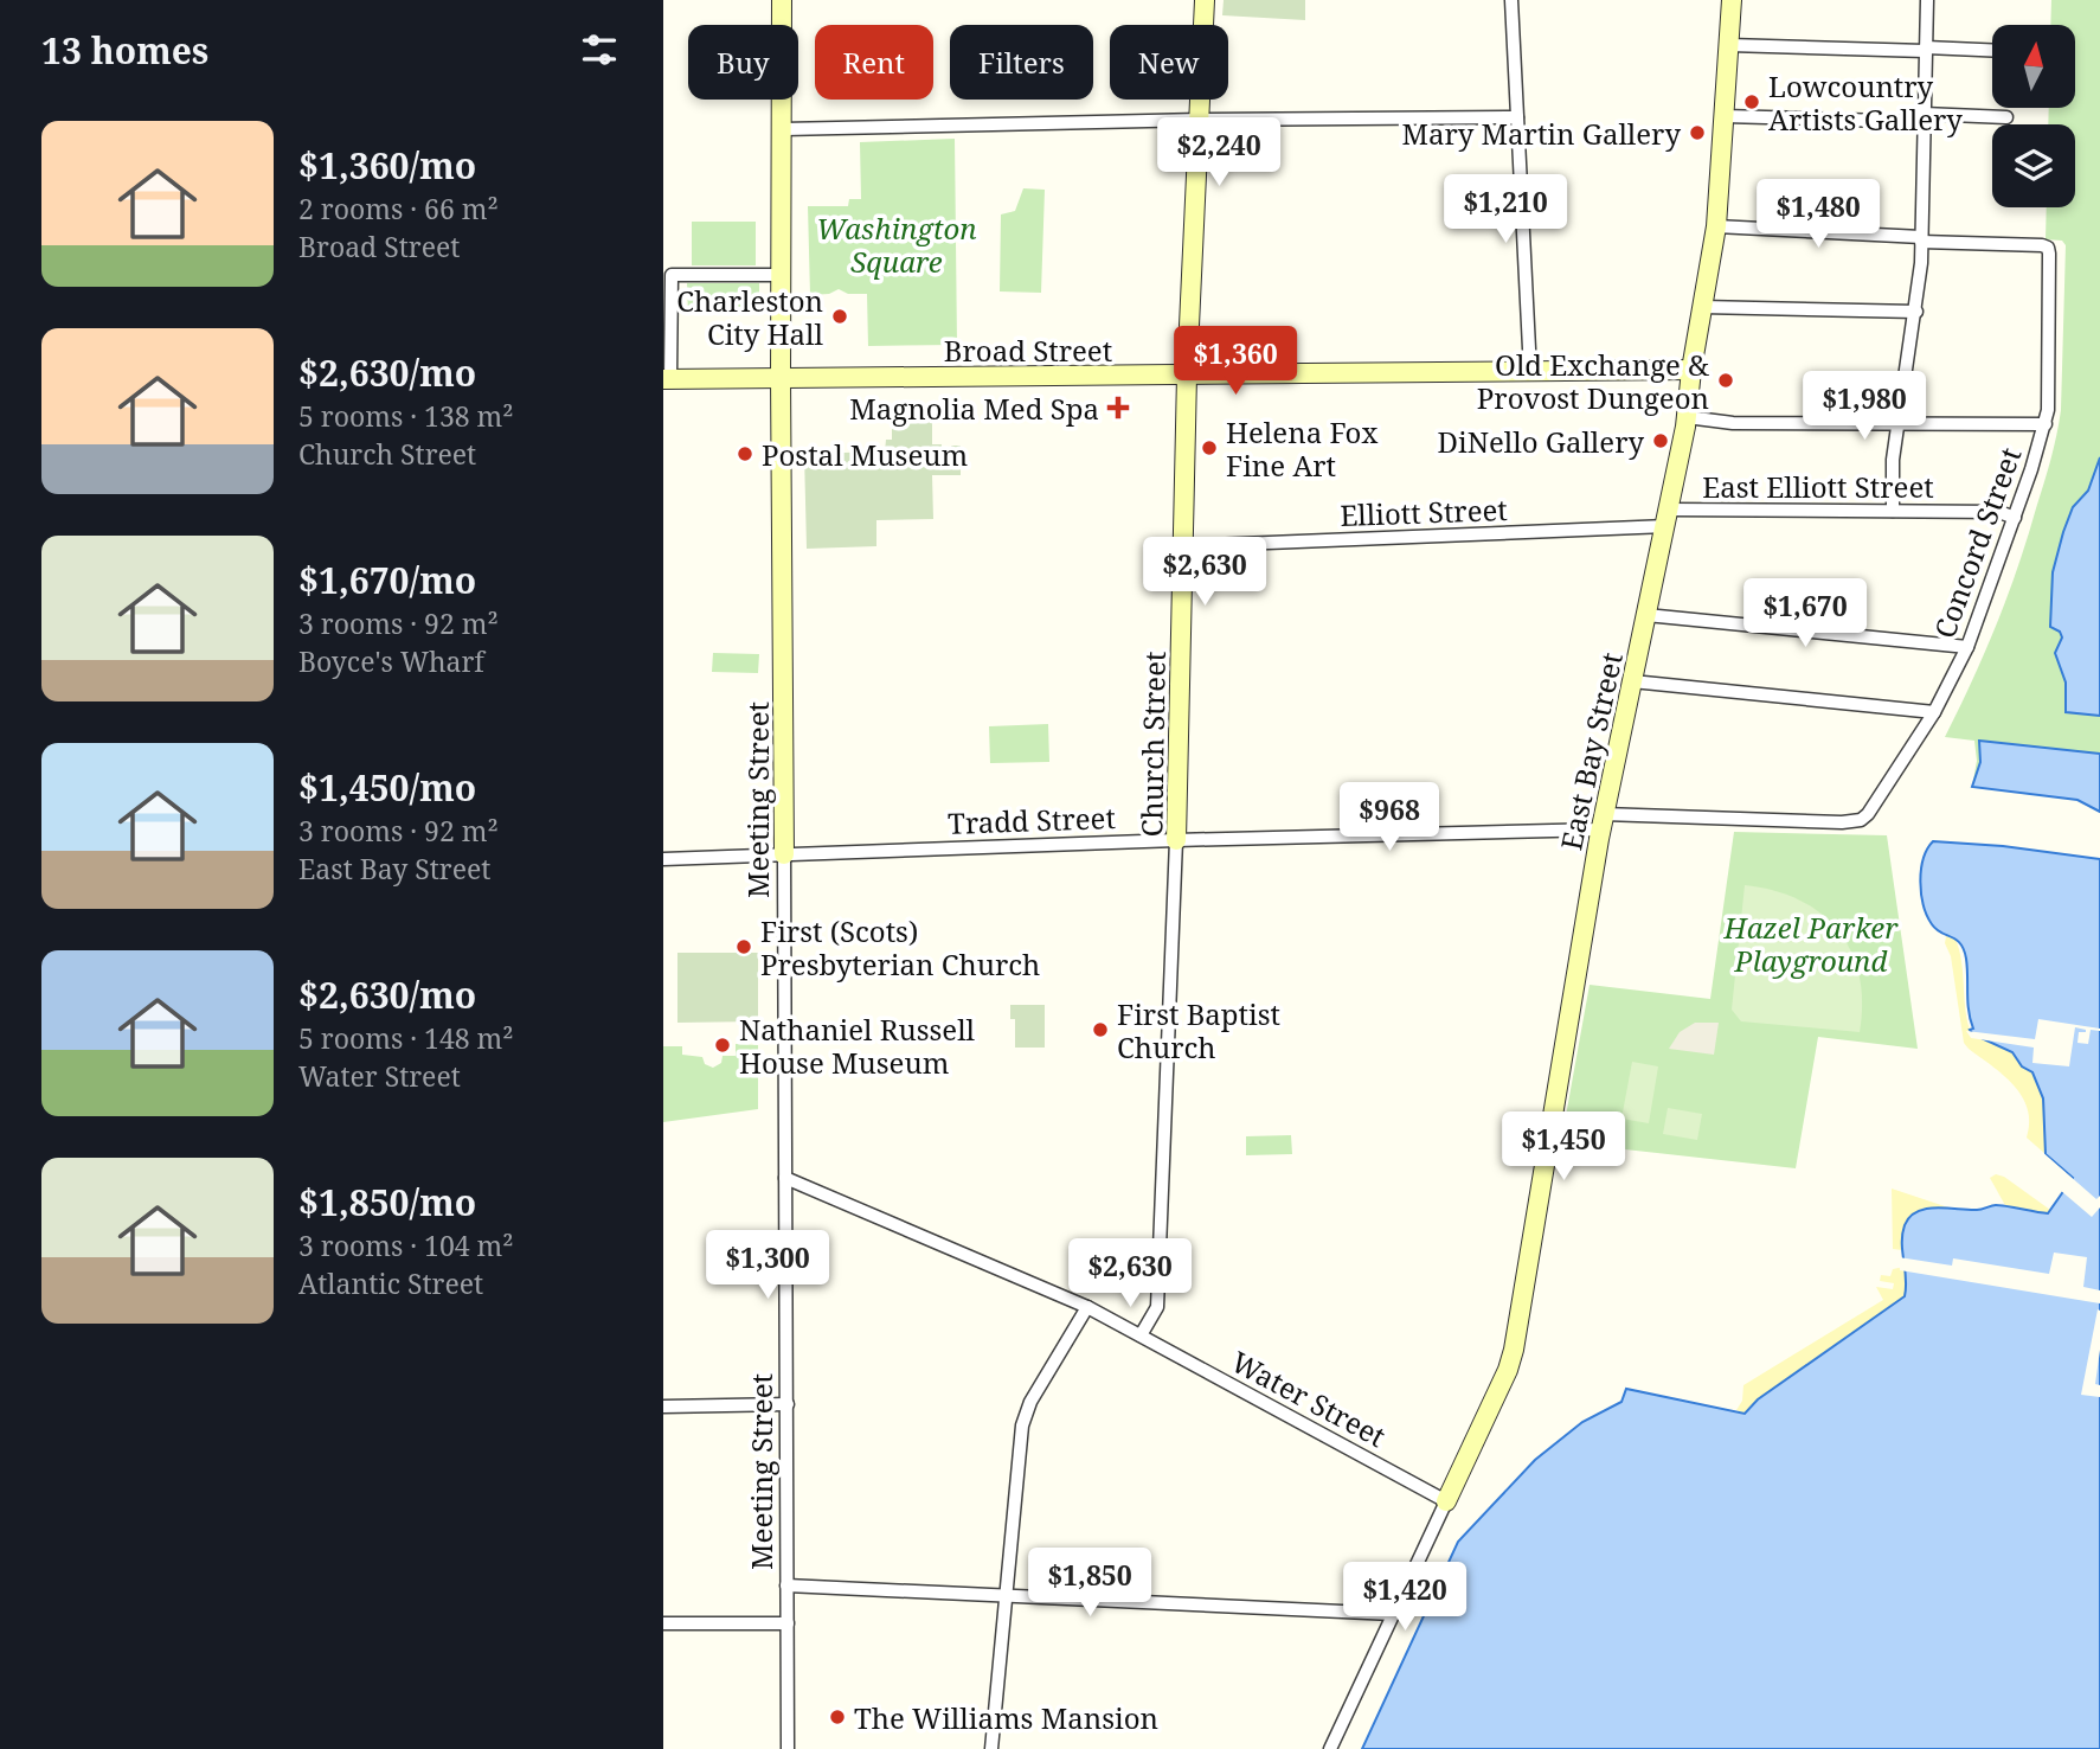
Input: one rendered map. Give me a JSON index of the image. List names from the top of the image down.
{
  "streets": {
    "street": [
      "Broad Street",
      "East Elliott Street",
      "Elliott Street",
      "Concord Street",
      "Church Street",
      "East Bay Street",
      "Meeting Street",
      "Tradd Street",
      "Water Street"
    ]
  },
  "crossings": [
    ["Broad Street", "Church Street"],
    ["Broad Street", "East Bay Street"],
    ["Broad Street", "Meeting Street"],
    ["East Elliott Street", "Elliott Street"],
    ["East Elliott Street", "Concord Street"],
    ["East Elliott Street", "East Bay Street"],
    ["Elliott Street", "Church Street"],
    ["Elliott Street", "East Bay Street"],
    ["Concord Street", "Tradd Street"],
    ["Church Street", "Tradd Street"],
    ["Church Street", "Water Street"],
    ["East Bay Street", "Tradd Street"],
    ["East Bay Street", "Water Street"],
    ["Meeting Street", "Tradd Street"],
    ["Meeting Street", "Water Street"]
  ],
  "parks": ["Washington Square", "Hazel Parker Playground"],
  "places": {
    "other": [
      "Lowcountry Artists Gallery",
      "Mary Martin Gallery",
      "Charleston City Hall",
      "Old Exchange & Provost Dungeon",
      "DiNello Gallery",
      "Helena Fox Fine Art",
      "Postal Museum",
      "First (Scots) Presbyterian Church",
      "First Baptist Church",
      "Nathaniel Russell House Museum",
      "The Williams Mansion"
    ],
    "health": ["Magnolia Med Spa"]
  },
  "north": "top",
  "page": {
    "heading": "13 homes",
    "chip": [
      "Buy",
      "Rent",
      "Filters",
      "New"
    ],
    "list": [
      {
        "name": "$1,360/mo",
        "note": "2 rooms · 66 m² · Broad Street"
      },
      {
        "name": "$2,630/mo",
        "note": "5 rooms · 138 m² · Church Street"
      },
      {
        "name": "$1,670/mo",
        "note": "3 rooms · 92 m² · Boyce's Wharf"
      },
      {
        "name": "$1,450/mo",
        "note": "3 rooms · 92 m² · East Bay Street"
      },
      {
        "name": "$2,630/mo",
        "note": "5 rooms · 148 m² · Water Street"
      },
      {
        "name": "$1,850/mo",
        "note": "3 rooms · 104 m² · Atlantic Street"
      }
    ],
    "price": [
      "$2,240",
      "$1,210",
      "$1,480",
      "$1,360",
      "$1,980",
      "$2,630",
      "$1,670",
      "$968",
      "$1,450",
      "$1,300",
      "$2,630",
      "$1,850",
      "$1,420"
    ]
  }
}
